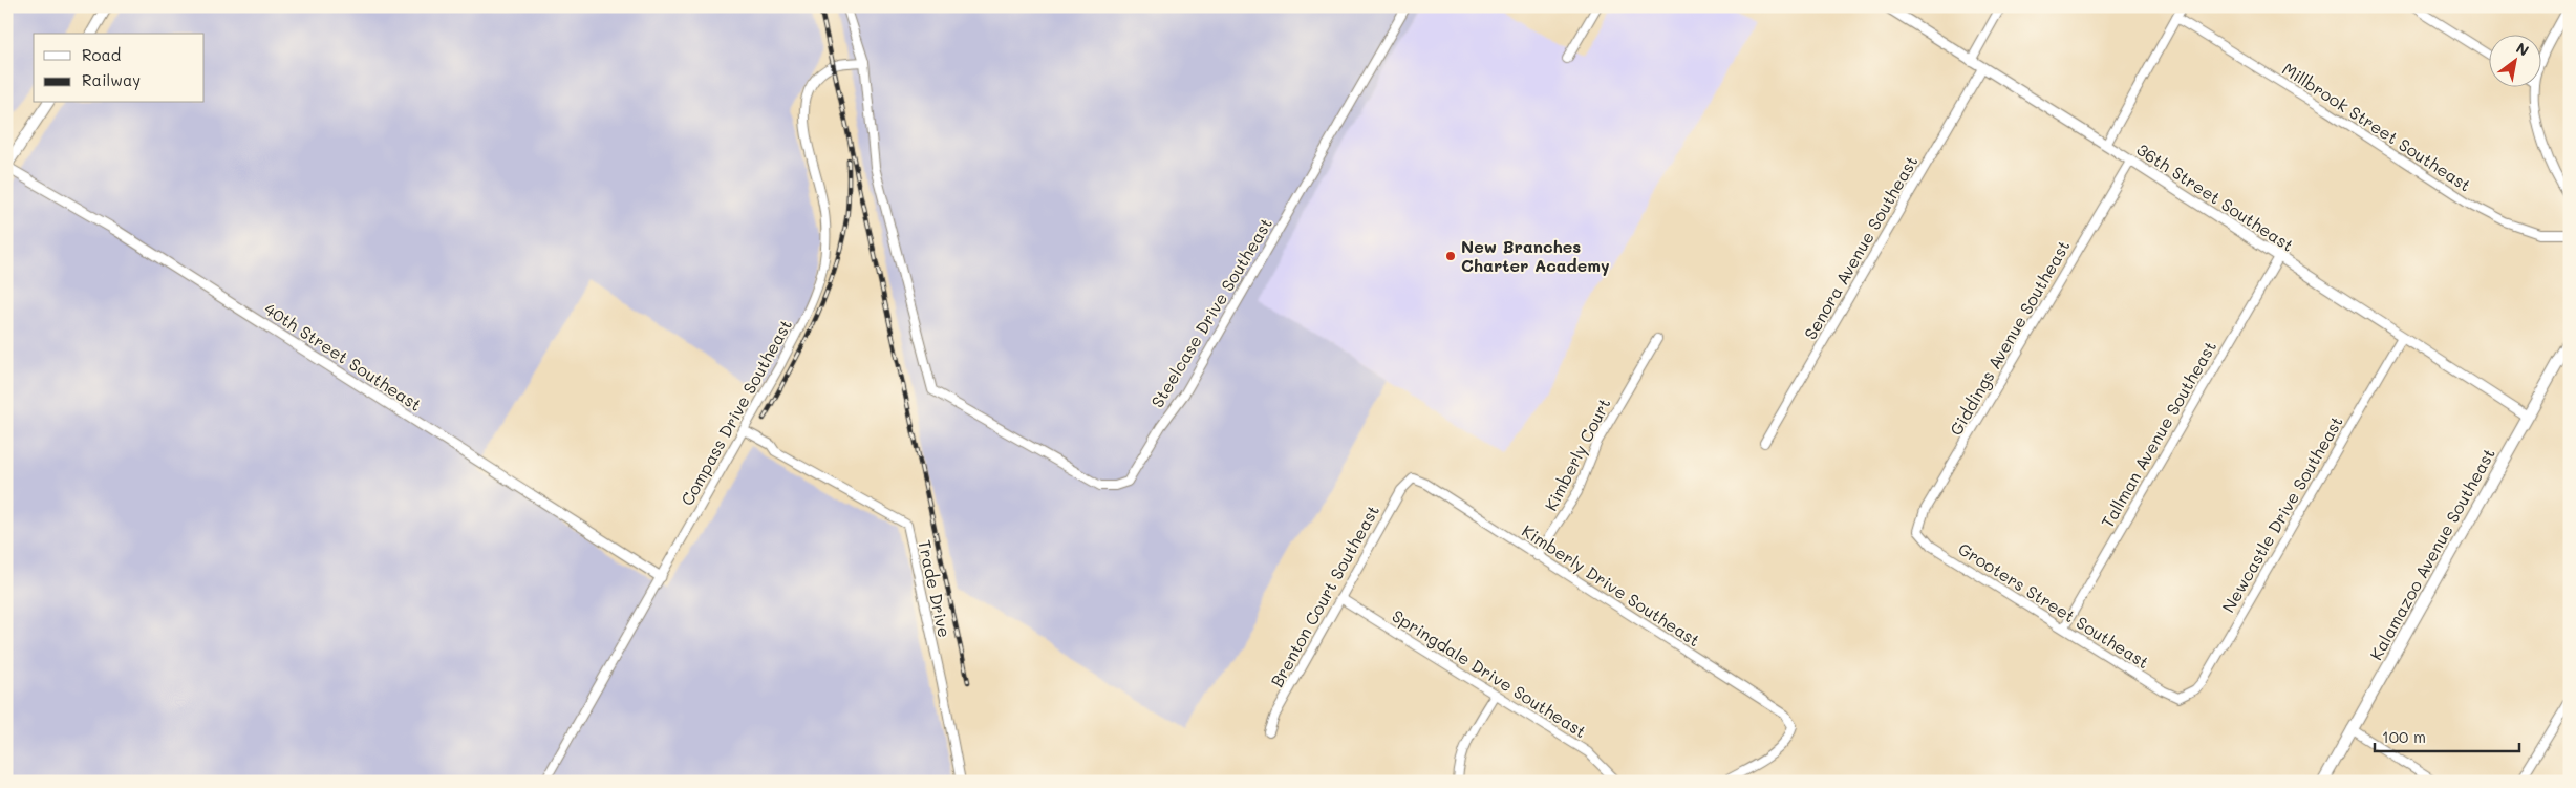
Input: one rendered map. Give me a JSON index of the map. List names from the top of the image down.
{
  "streets": {
    "main road": ["Kalamazoo Avenue Southeast"],
    "street": [
      "Millbrook Street Southeast",
      "36th Street Southeast",
      "Senora Avenue Southeast",
      "Steelcase Drive Southeast",
      "Giddings Avenue Southeast",
      "40th Street Southeast",
      "Compass Drive Southeast",
      "Tallman Avenue Southeast",
      "Kimberly Court",
      "Newcastle Drive Southeast",
      "Kimberly Drive Southeast",
      "Trade Drive",
      "Brenton Court Southeast",
      "Grooters Street Southeast",
      "Springdale Drive Southeast"
    ]
  },
  "crossings": [
    ["36th Street Southeast", "Senora Avenue Southeast"],
    ["36th Street Southeast", "Giddings Avenue Southeast"],
    ["36th Street Southeast", "Tallman Avenue Southeast"],
    ["36th Street Southeast", "Newcastle Drive Southeast"],
    ["36th Street Southeast", "Kalamazoo Avenue Southeast"],
    ["Steelcase Drive Southeast", "Compass Drive Southeast"],
    ["Giddings Avenue Southeast", "Grooters Street Southeast"],
    ["40th Street Southeast", "Compass Drive Southeast"],
    ["Compass Drive Southeast", "Trade Drive"],
    ["Tallman Avenue Southeast", "Grooters Street Southeast"],
    ["Kimberly Court", "Kimberly Drive Southeast"],
    ["Newcastle Drive Southeast", "Grooters Street Southeast"],
    ["Kimberly Drive Southeast", "Brenton Court Southeast"],
    ["Brenton Court Southeast", "Springdale Drive Southeast"]
  ],
  "places": ["New Branches Charter Academy"],
  "legend": ["Road", "Railway"],
  "scale_bar": "100 m",
  "north": "top right"
}
